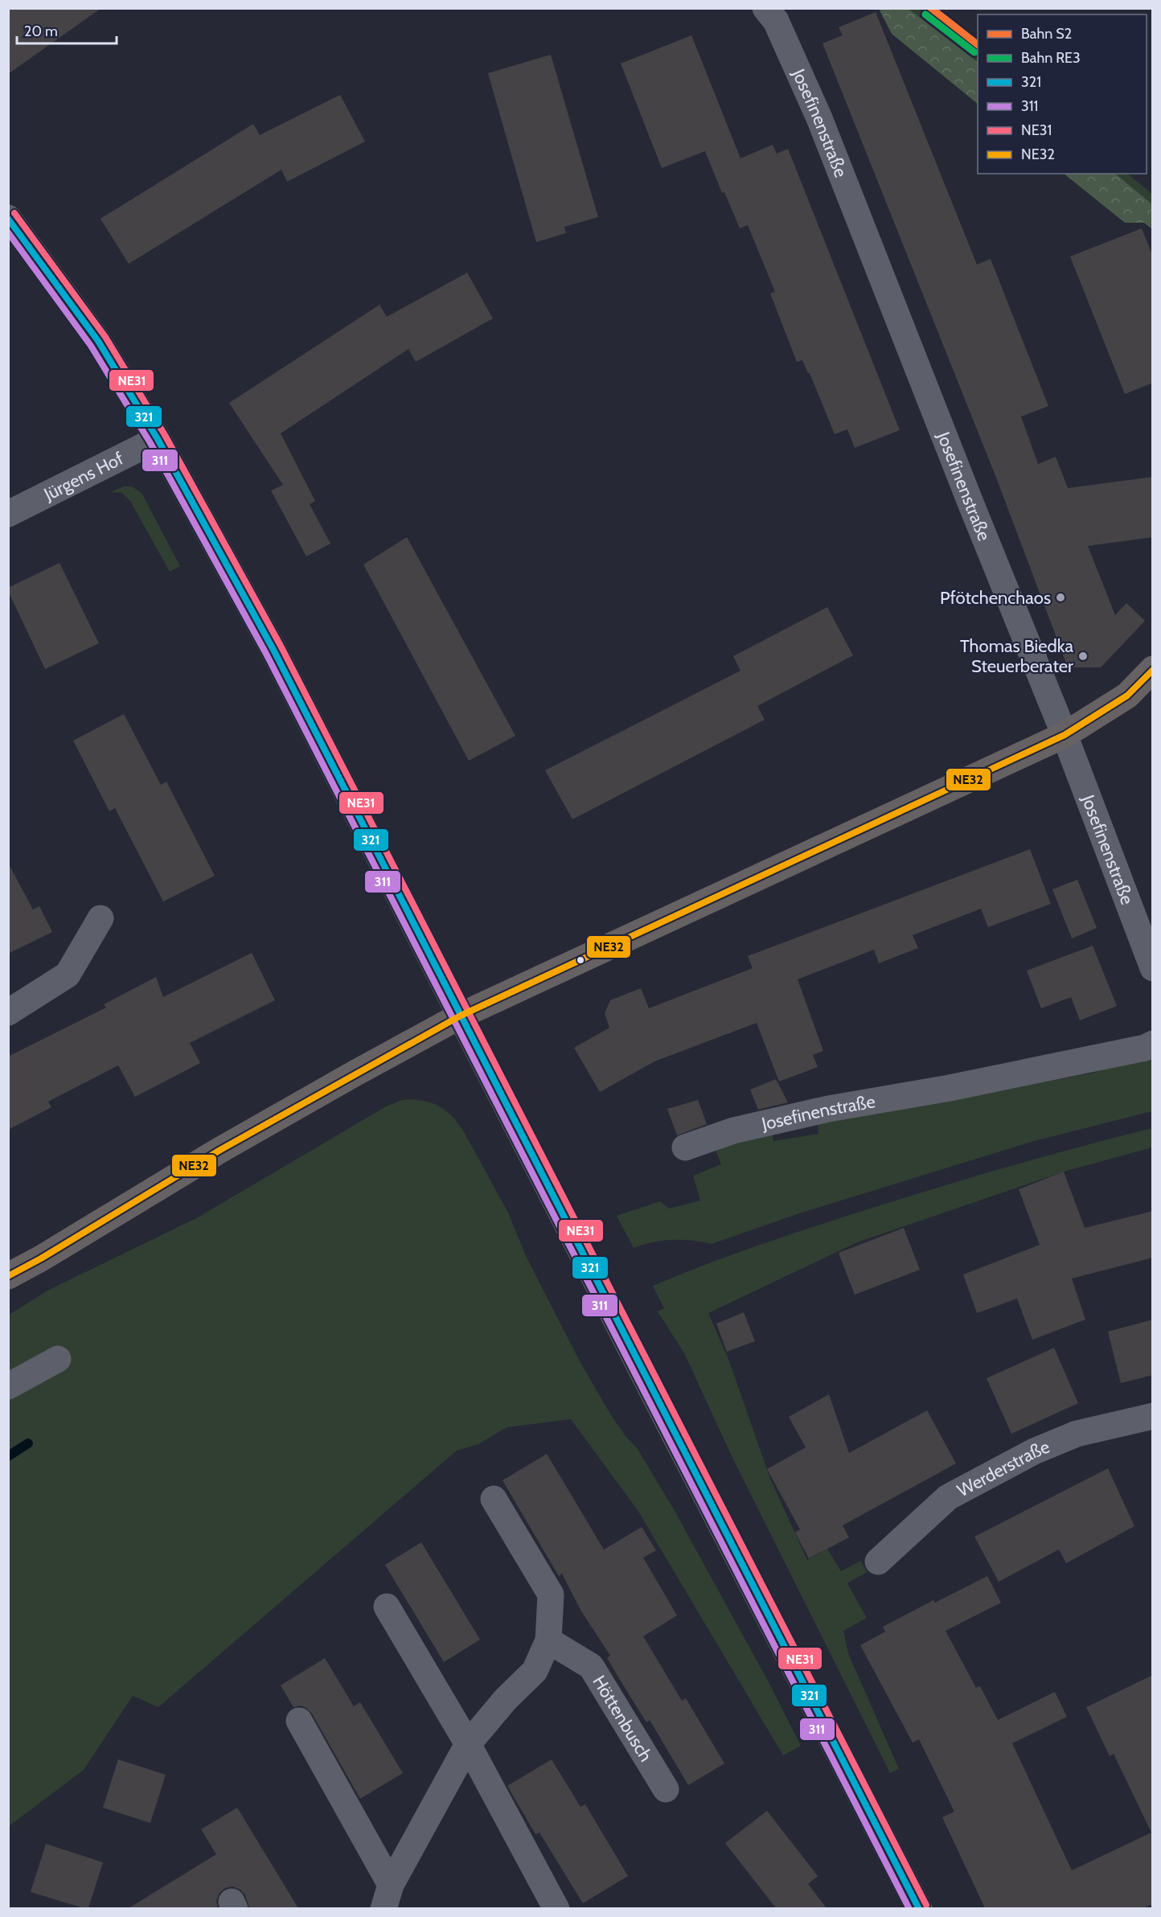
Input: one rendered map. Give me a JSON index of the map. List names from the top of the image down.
{
  "streets": {
    "street": [
      "Josefinenstraße",
      "Jürgens Hof",
      "Werderstraße",
      "Höttenbusch"
    ]
  },
  "places": ["Pfötchenchaos", "Thomas Biedka Steuerberater"],
  "lines": [
    "rail line S2",
    "rail line RE3",
    "transit line NE31",
    "transit line 321",
    "transit line 311",
    "transit line NE32"
  ],
  "legend": [
    "Bahn S2",
    "Bahn RE3",
    "321",
    "311",
    "NE31",
    "NE32"
  ],
  "scale_bar": "20 m"
}
